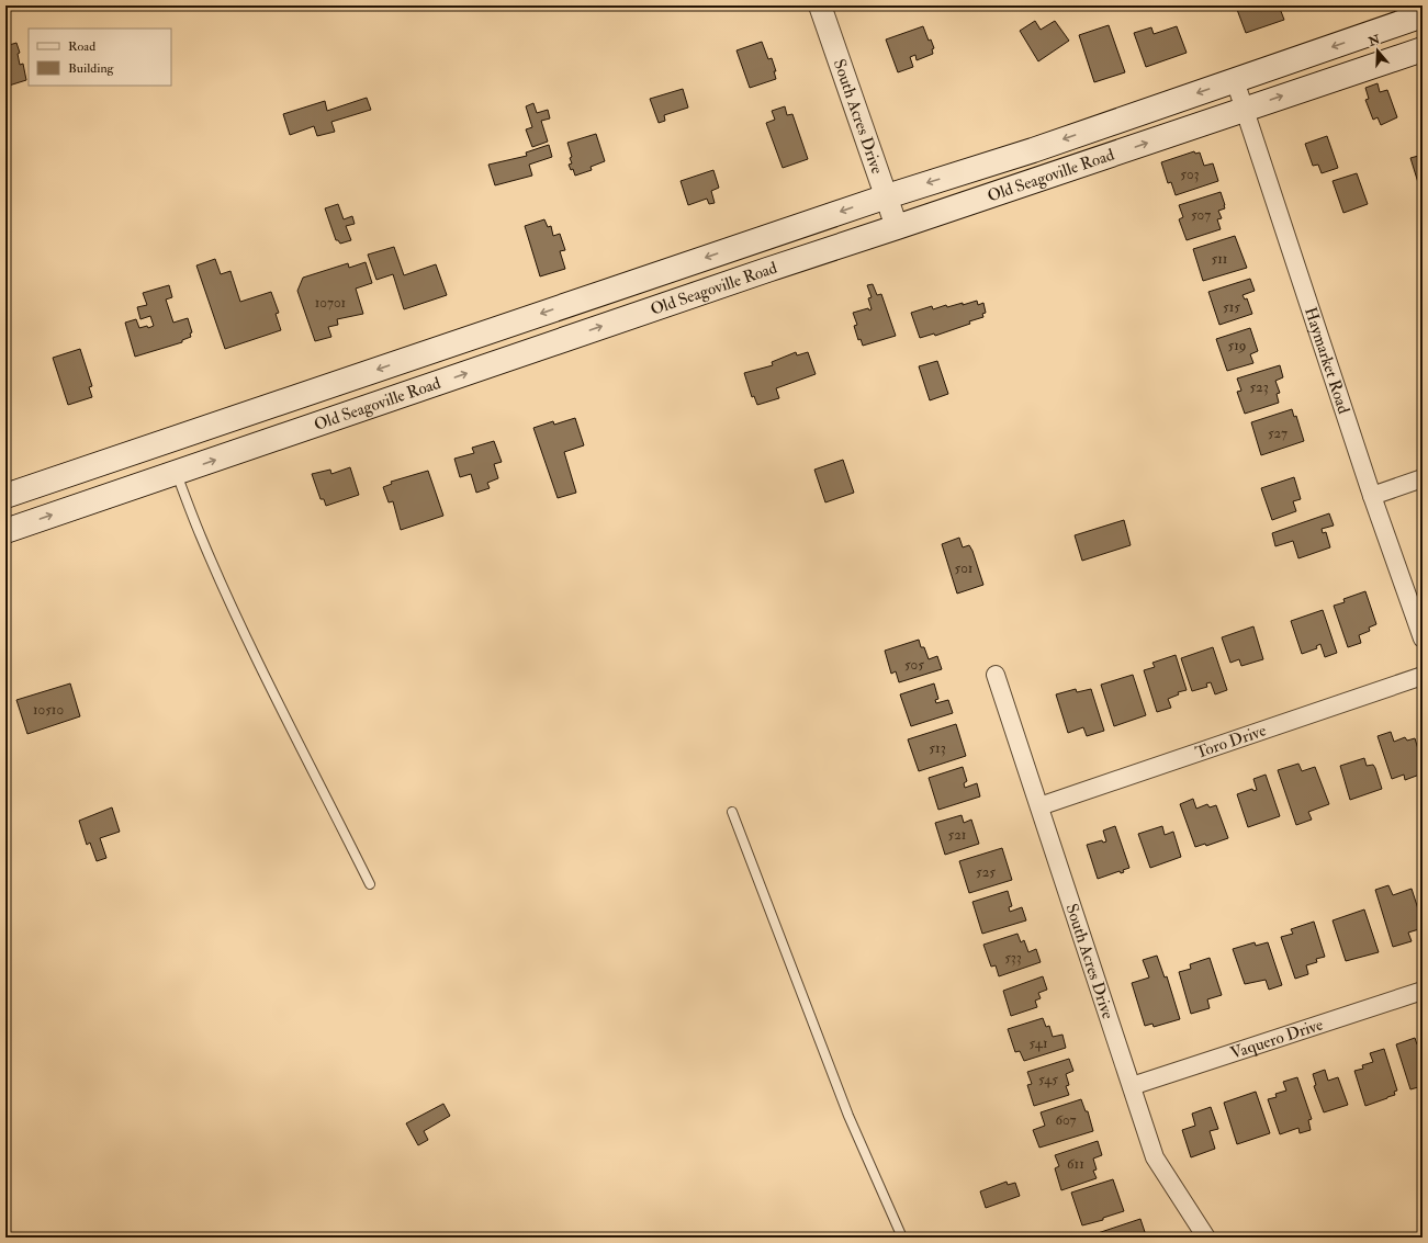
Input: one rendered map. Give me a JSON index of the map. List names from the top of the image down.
{
  "streets": {
    "main road": ["Old Seagoville Road"],
    "street": [
      "South Acres Drive",
      "Haymarket Road",
      "Toro Drive",
      "Vaquero Drive"
    ]
  },
  "crossings": [
    ["South Acres Drive", "Old Seagoville Road"],
    ["South Acres Drive", "Toro Drive"],
    ["South Acres Drive", "Vaquero Drive"],
    ["Old Seagoville Road", "Haymarket Road"]
  ],
  "house_numbers": [
    "503",
    "507",
    "511",
    "10701",
    "515",
    "519",
    "523",
    "527",
    "501",
    "505",
    "10510",
    "513",
    "521",
    "525",
    "533",
    "541",
    "545",
    "607",
    "611"
  ],
  "legend": ["Road", "Building"],
  "north": "top"
}
